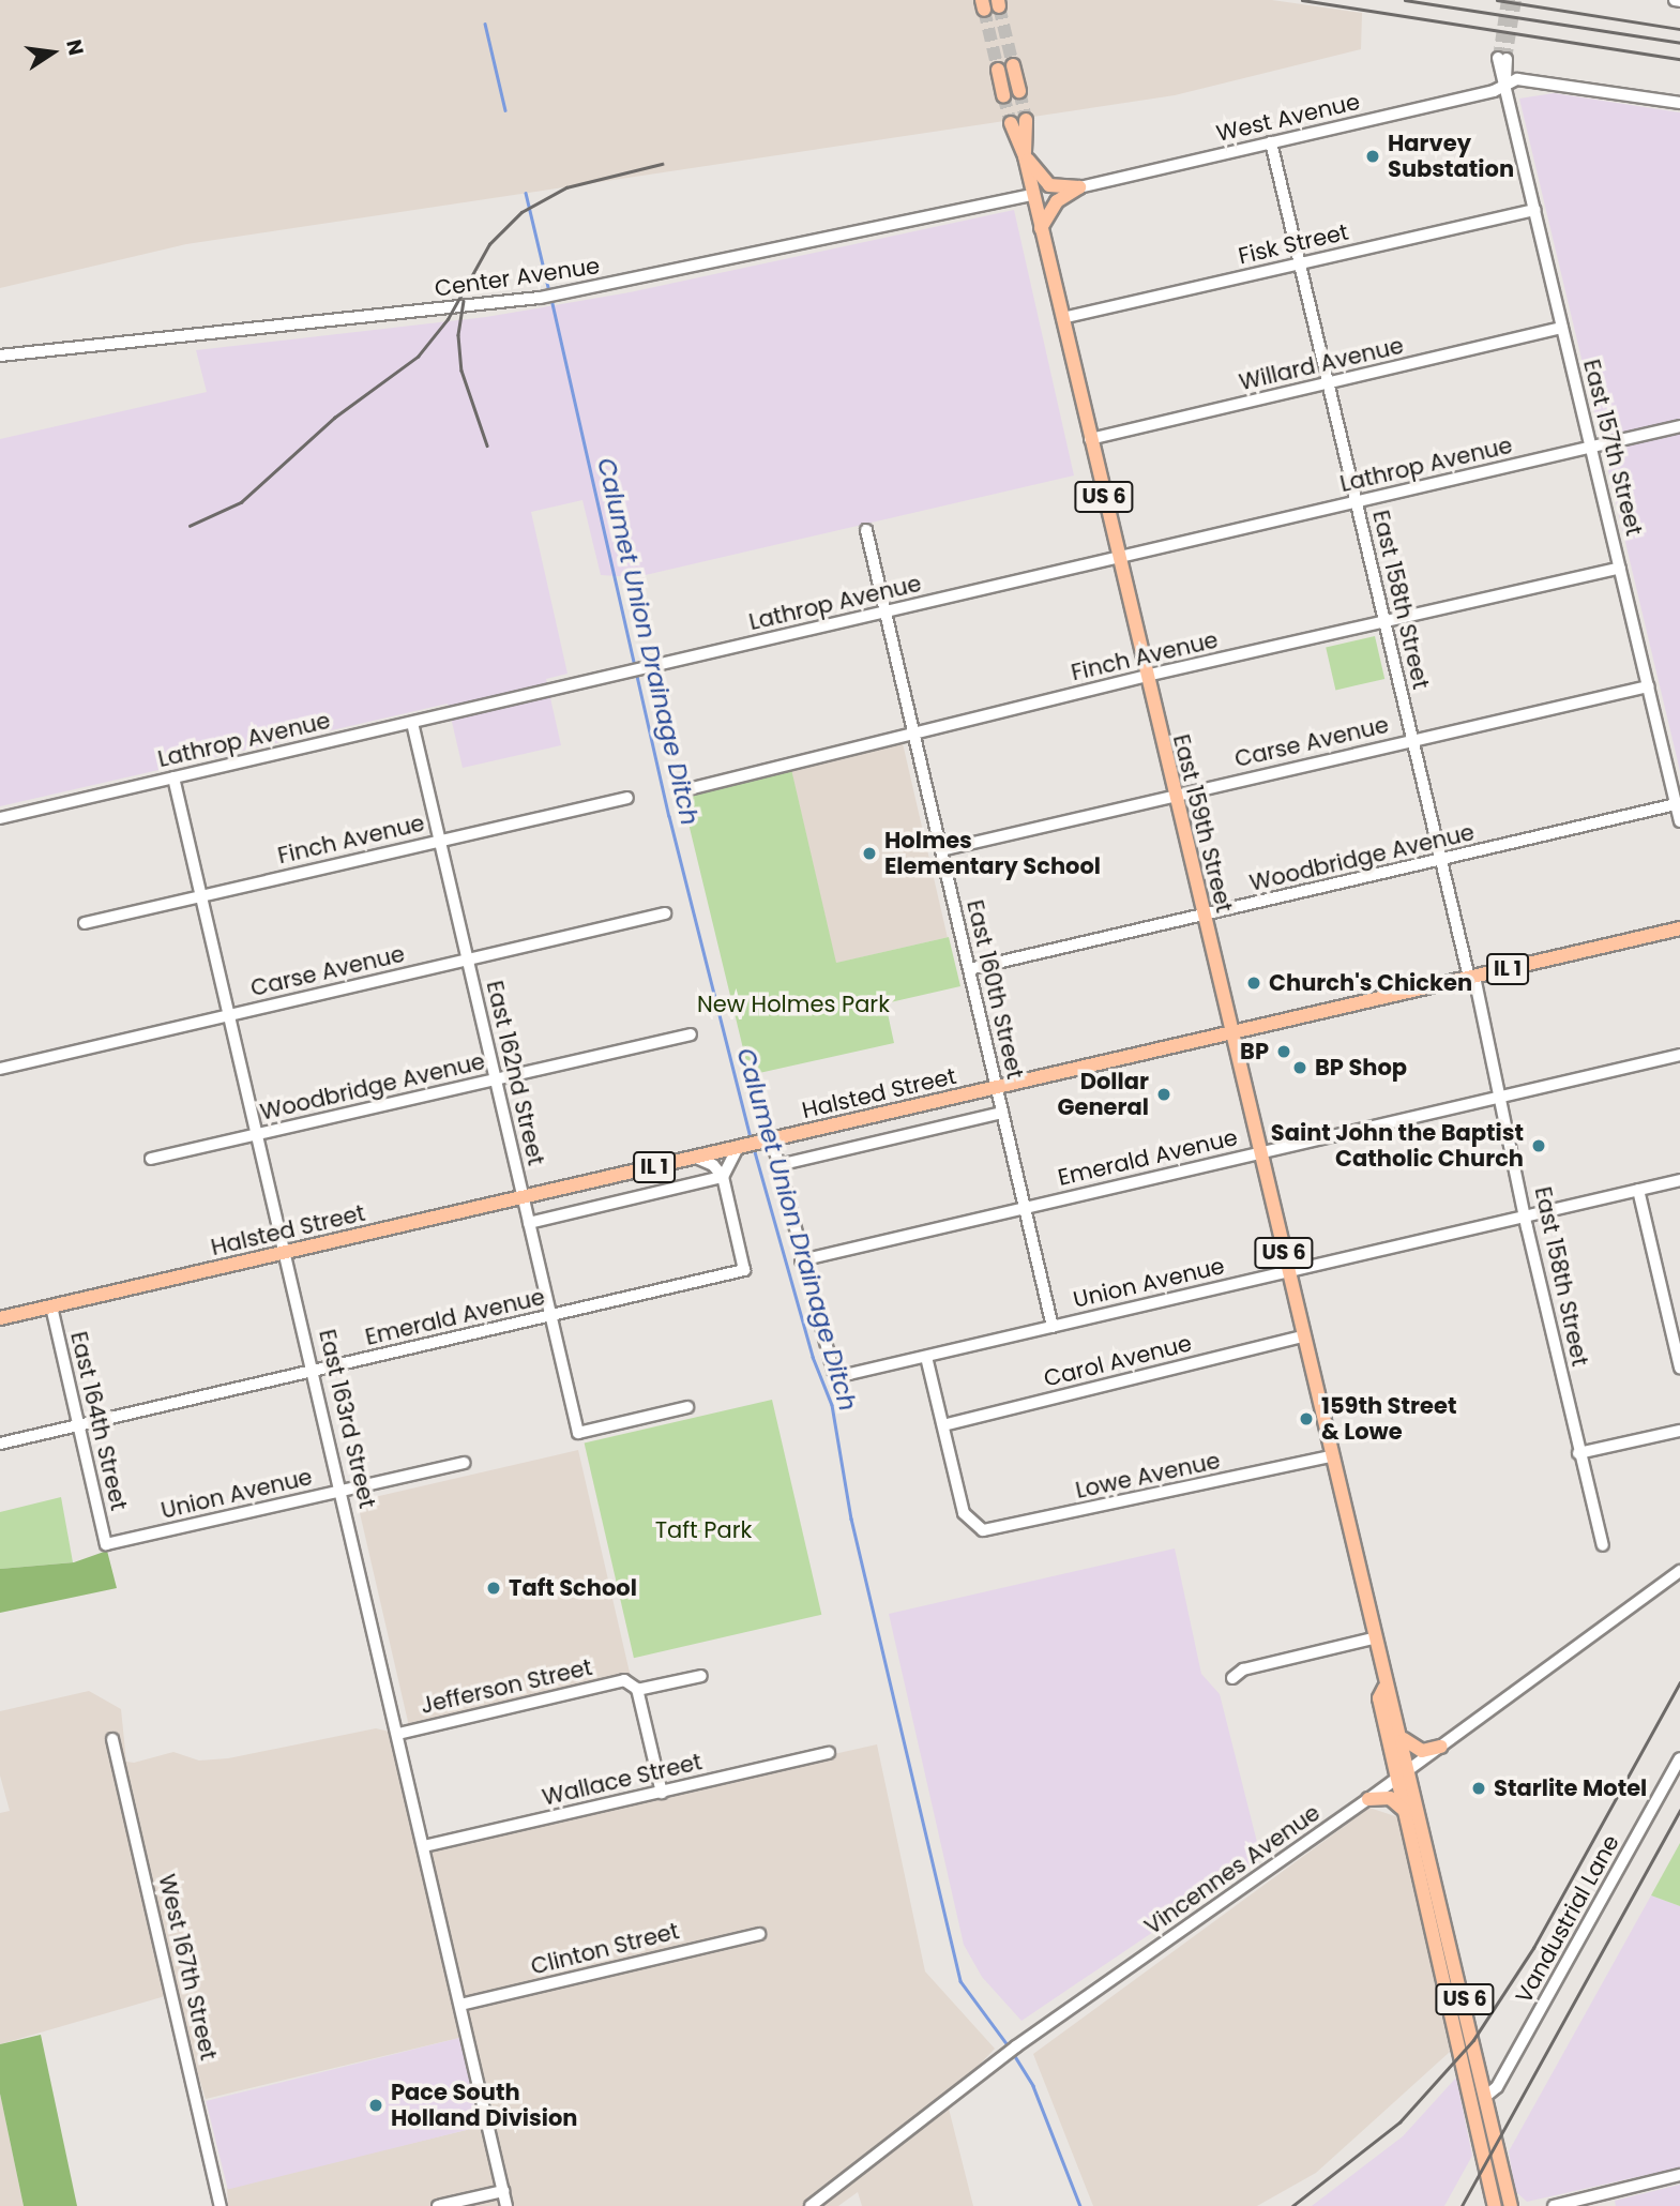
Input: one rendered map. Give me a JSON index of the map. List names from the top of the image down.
{
  "streets": {
    "main road": [
      "US 6",
      "East 159th Street",
      "IL 1",
      "Halsted Street"
    ],
    "street": [
      "West Avenue",
      "Fisk Street",
      "Center Avenue",
      "Willard Avenue",
      "East 157th Street",
      "Lathrop Avenue",
      "East 158th Street",
      "Finch Avenue",
      "Carse Avenue",
      "Woodbridge Avenue",
      "East 160th Street",
      "East 162nd Street",
      "Emerald Avenue",
      "Union Avenue",
      "Carol Avenue",
      "East 163rd Street",
      "East 164th Street",
      "Lowe Avenue",
      "Jefferson Street",
      "Wallace Street",
      "Vincennes Avenue",
      "Vandustrial Lane",
      "Clinton Street",
      "West 167th Street"
    ]
  },
  "crossings": [
    ["West Avenue", "East 157th Street"],
    ["West Avenue", "East 158th Street"],
    ["Fisk Street", "East 157th Street"],
    ["Fisk Street", "East 158th Street"],
    ["Fisk Street", "East 159th Street"],
    ["Center Avenue", "East 159th Street"],
    ["Willard Avenue", "East 157th Street"],
    ["Willard Avenue", "East 158th Street"],
    ["Willard Avenue", "East 159th Street"],
    ["East 157th Street", "Lathrop Avenue"],
    ["East 157th Street", "Finch Avenue"],
    ["East 157th Street", "Carse Avenue"],
    ["East 157th Street", "Woodbridge Avenue"],
    ["Lathrop Avenue", "East 158th Street"],
    ["Lathrop Avenue", "East 159th Street"],
    ["Lathrop Avenue", "East 160th Street"],
    ["Lathrop Avenue", "East 162nd Street"],
    ["Lathrop Avenue", "East 163rd Street"],
    ["US 6", "East 159th Street"],
    ["US 6", "Vincennes Avenue"],
    ["US 6", "Vandustrial Lane"],
    ["East 158th Street", "Finch Avenue"],
    ["East 158th Street", "Carse Avenue"],
    ["East 158th Street", "Woodbridge Avenue"],
    ["East 158th Street", "Halsted Street"],
    ["East 158th Street", "Emerald Avenue"],
    ["East 158th Street", "Union Avenue"],
    ["Finch Avenue", "East 159th Street"],
    ["Finch Avenue", "East 160th Street"],
    ["Finch Avenue", "East 162nd Street"],
    ["Finch Avenue", "East 163rd Street"],
    ["Carse Avenue", "East 159th Street"],
    ["Carse Avenue", "East 160th Street"],
    ["Carse Avenue", "East 162nd Street"],
    ["Carse Avenue", "East 163rd Street"],
    ["East 159th Street", "Woodbridge Avenue"],
    ["East 159th Street", "Halsted Street"],
    ["East 159th Street", "Emerald Avenue"],
    ["East 159th Street", "Union Avenue"],
    ["East 159th Street", "Carol Avenue"],
    ["East 159th Street", "Lowe Avenue"],
    ["Woodbridge Avenue", "East 160th Street"],
    ["Woodbridge Avenue", "East 162nd Street"],
    ["Woodbridge Avenue", "East 163rd Street"],
    ["East 160th Street", "Halsted Street"],
    ["East 160th Street", "Emerald Avenue"],
    ["East 160th Street", "Union Avenue"],
    ["East 162nd Street", "Halsted Street"],
    ["East 162nd Street", "Emerald Avenue"],
    ["Halsted Street", "East 163rd Street"],
    ["Halsted Street", "East 164th Street"],
    ["Emerald Avenue", "Union Avenue"],
    ["Emerald Avenue", "East 163rd Street"],
    ["Emerald Avenue", "East 164th Street"],
    ["Union Avenue", "East 163rd Street"],
    ["Union Avenue", "East 164th Street"],
    ["Carol Avenue", "Lowe Avenue"],
    ["East 163rd Street", "Jefferson Street"],
    ["East 163rd Street", "Wallace Street"],
    ["East 163rd Street", "Clinton Street"]
  ],
  "water": ["Calumet Union Drainage Ditch"],
  "parks": ["New Holmes Park", "Taft Park"],
  "places": [
    "Harvey Substation",
    "Holmes Elementary School",
    "Church's Chicken",
    "BP",
    "BP Shop",
    "Dollar General",
    "Saint John the Baptist Catholic Church",
    "159th Street & Lowe",
    "Taft School",
    "Starlite Motel",
    "Pace South Holland Division"
  ],
  "north": "right"
}
